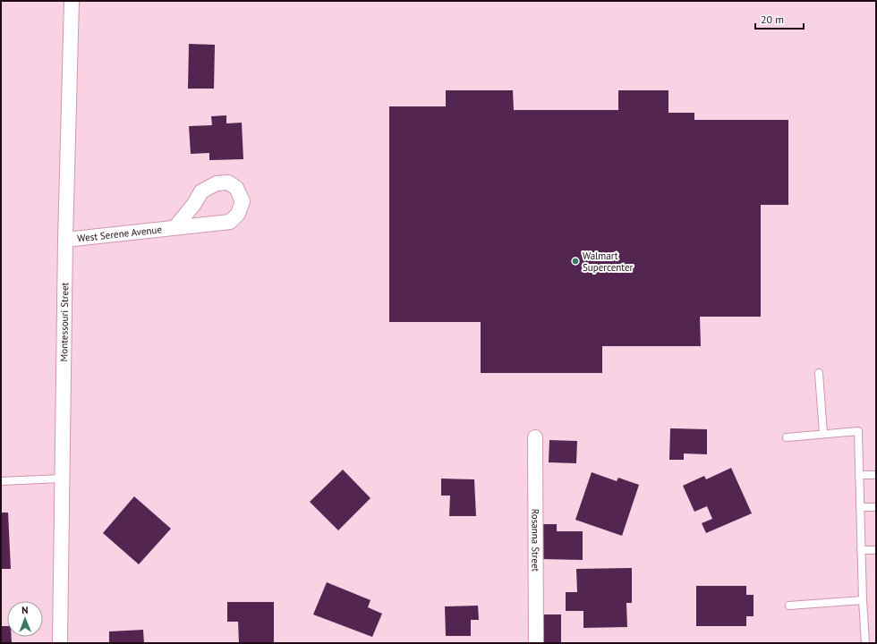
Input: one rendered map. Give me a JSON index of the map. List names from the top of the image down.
{
  "streets": {
    "street": ["West Serene Avenue", "Montessouri Street", "Rosanna Street"]
  },
  "crossings": [
    ["West Serene Avenue", "Montessouri Street"]
  ],
  "places": ["Walmart Supercenter"],
  "scale_bar": "20 m",
  "north": "top"
}
